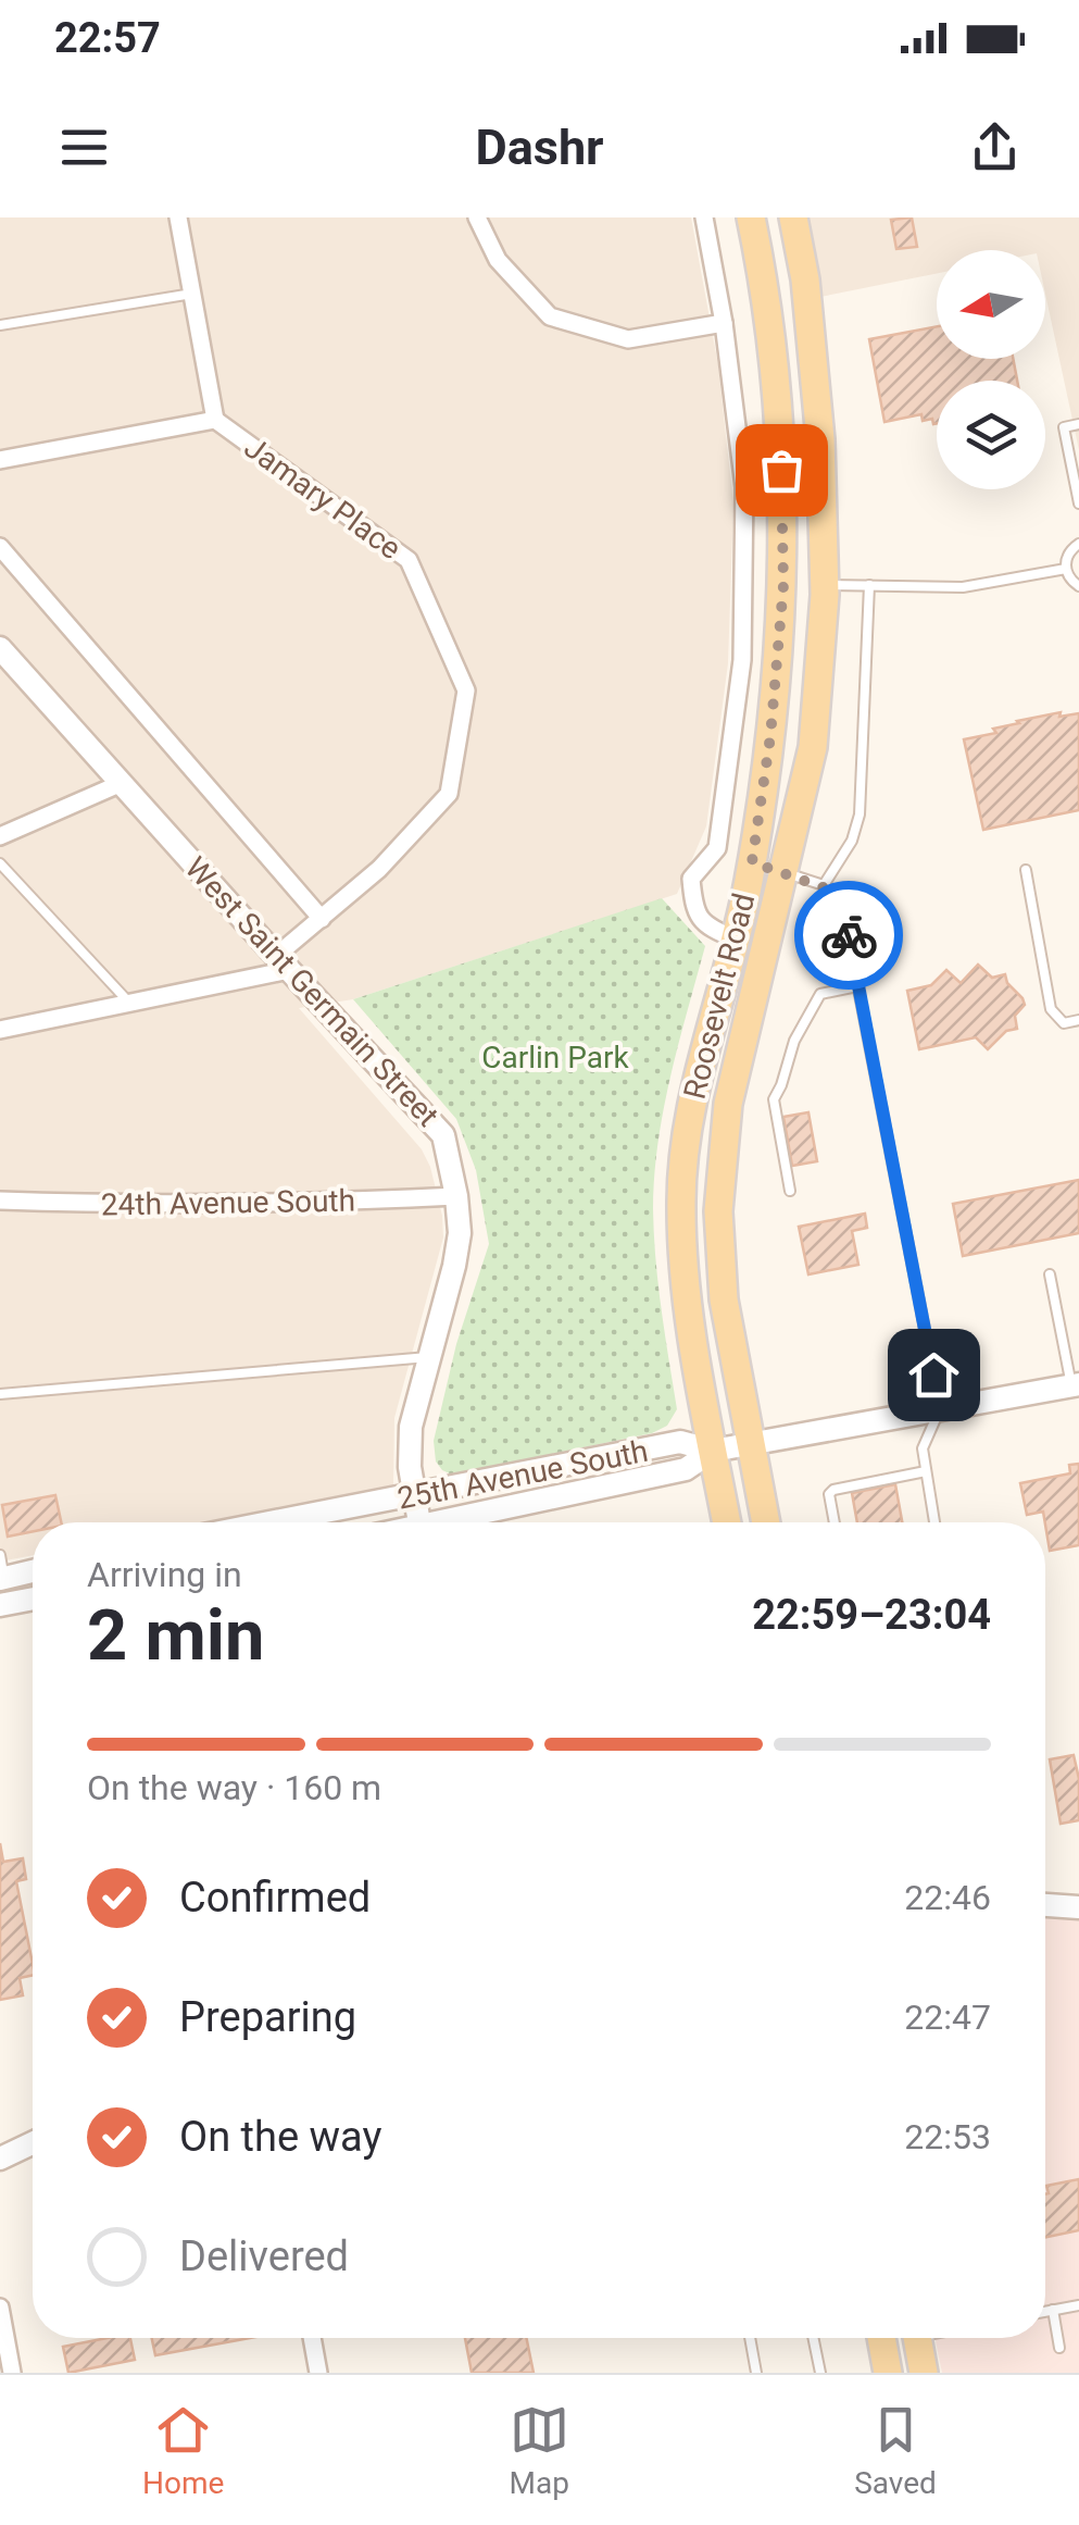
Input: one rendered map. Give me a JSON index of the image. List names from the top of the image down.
{
  "streets": {
    "main road": ["Roosevelt Road"],
    "street": [
      "Jamary Place",
      "West Saint Germain Street",
      "24th Avenue South",
      "25th Avenue South"
    ]
  },
  "crossings": [
    ["Jamary Place", "West Saint Germain Street"],
    ["West Saint Germain Street", "24th Avenue South"],
    ["West Saint Germain Street", "25th Avenue South"],
    ["Roosevelt Road", "25th Avenue South"]
  ],
  "parks": ["Carlin Park"],
  "north": "left",
  "page": {
    "status": "22:57",
    "header": "Dashr",
    "heading": ["2 min", "Arriving in", "22:59–23:04"],
    "bar": "On the way · 160 m",
    "list": [
      ["Confirmed", "22:46"],
      ["Preparing", "22:47"],
      ["On the way", "22:53"],
      "Delivered"
    ],
    "tabs": ["Home", "Map", "Saved"]
  }
}
